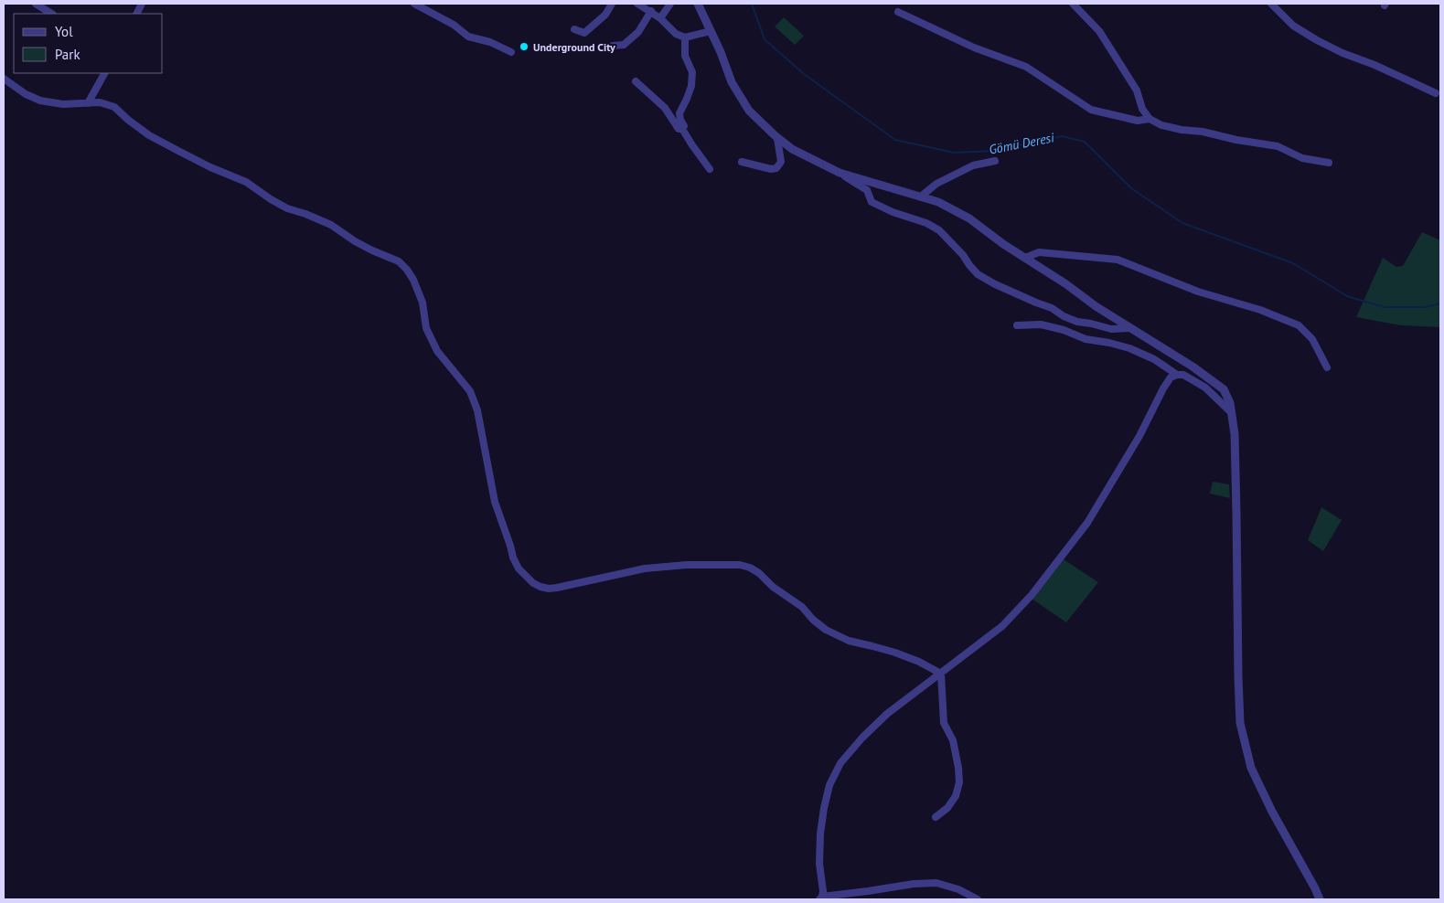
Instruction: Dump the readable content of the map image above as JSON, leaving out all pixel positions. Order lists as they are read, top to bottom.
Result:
{
  "water": ["Gömü Deresi"],
  "places": ["Underground City"],
  "legend": ["Yol", "Park"]
}
